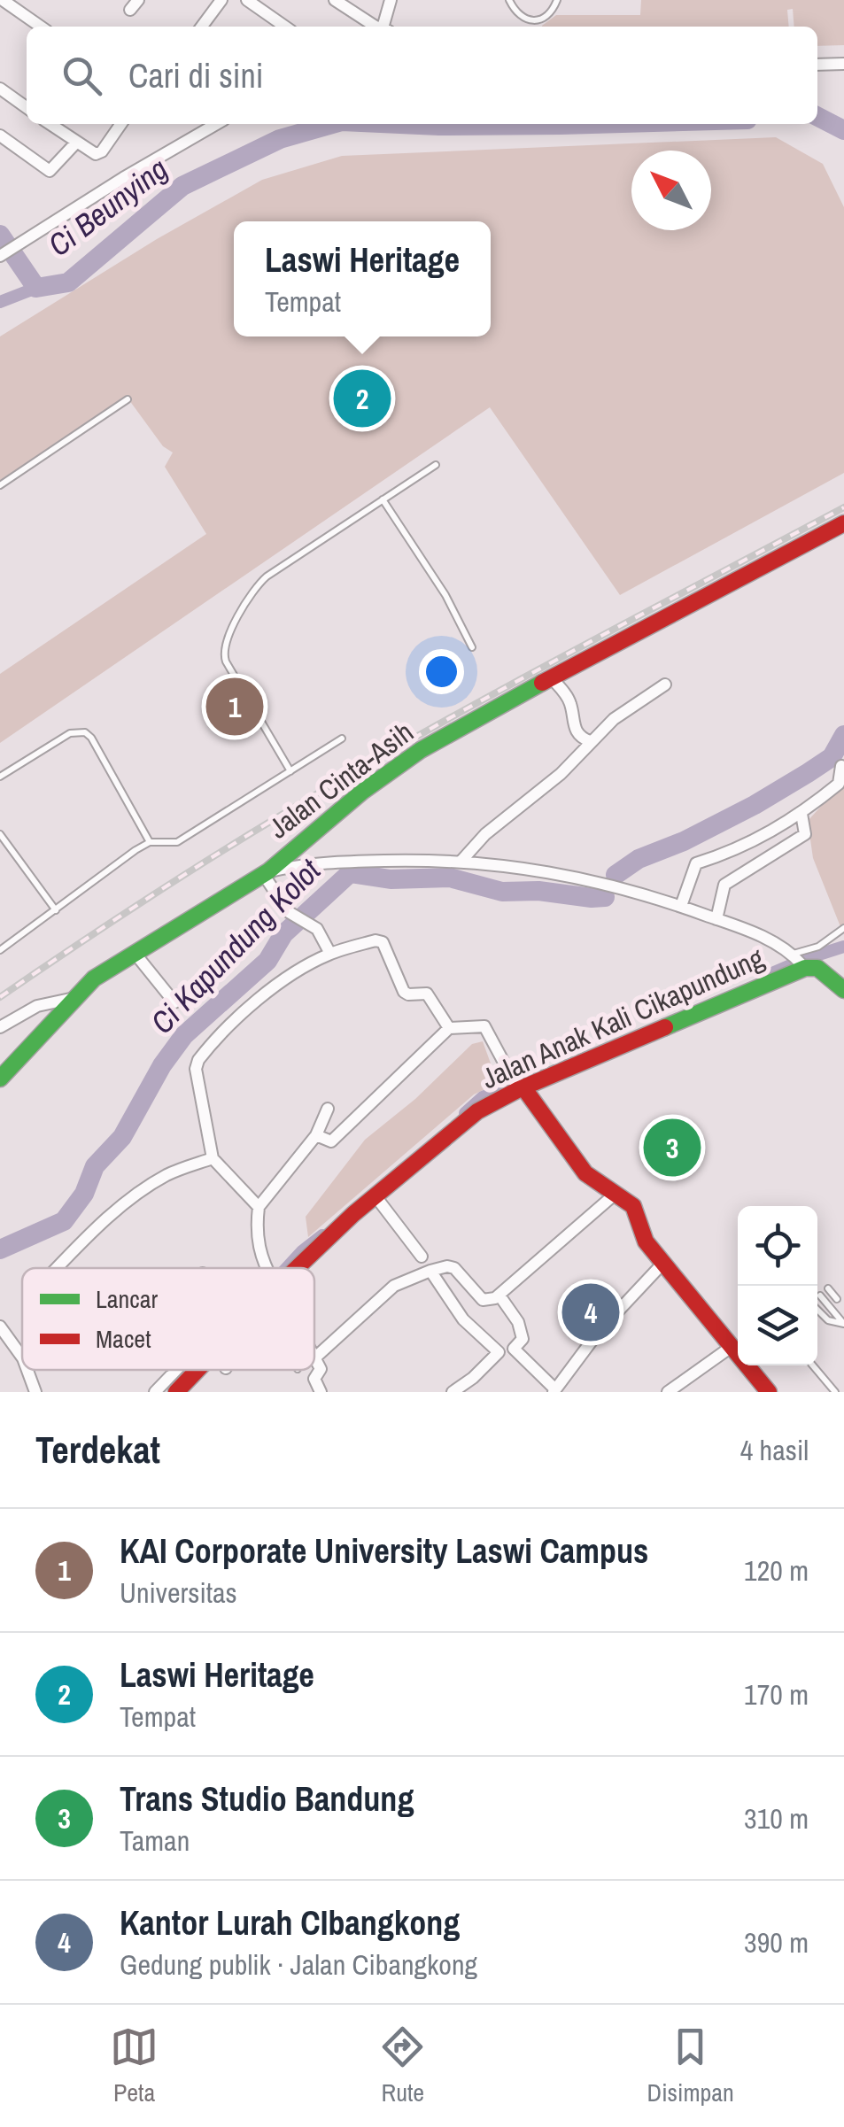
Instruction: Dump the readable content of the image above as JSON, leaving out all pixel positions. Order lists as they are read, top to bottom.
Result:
{
  "streets": {
    "street": ["Jalan Cinta-Asih", "Jalan Anak Kali Cikapundung"]
  },
  "water": ["Ci Beunying", "Ci Kapundung Kolot"],
  "legend": ["Lancar", "Macet"],
  "north": "top left",
  "page": {
    "search": "Cari di sini",
    "popup": ["Laswi Heritage", "Tempat"],
    "pins": [
      "2",
      "1",
      "3",
      "4"
    ],
    "heading": ["Terdekat", "4 hasil"],
    "list": [
      {
        "mark": "1",
        "name": "KAI Corporate University Laswi Campus",
        "note": "Universitas",
        "value": "120 m"
      },
      {
        "mark": "2",
        "name": "Laswi Heritage",
        "note": "Tempat",
        "value": "170 m"
      },
      {
        "mark": "3",
        "name": "Trans Studio Bandung",
        "note": "Taman",
        "value": "310 m"
      },
      {
        "mark": "4",
        "name": "Kantor Lurah CIbangkong",
        "note": "Gedung publik · Jalan Cibangkong",
        "value": "390 m"
      }
    ],
    "nav": ["Peta", "Rute", "Disimpan"]
  }
}
